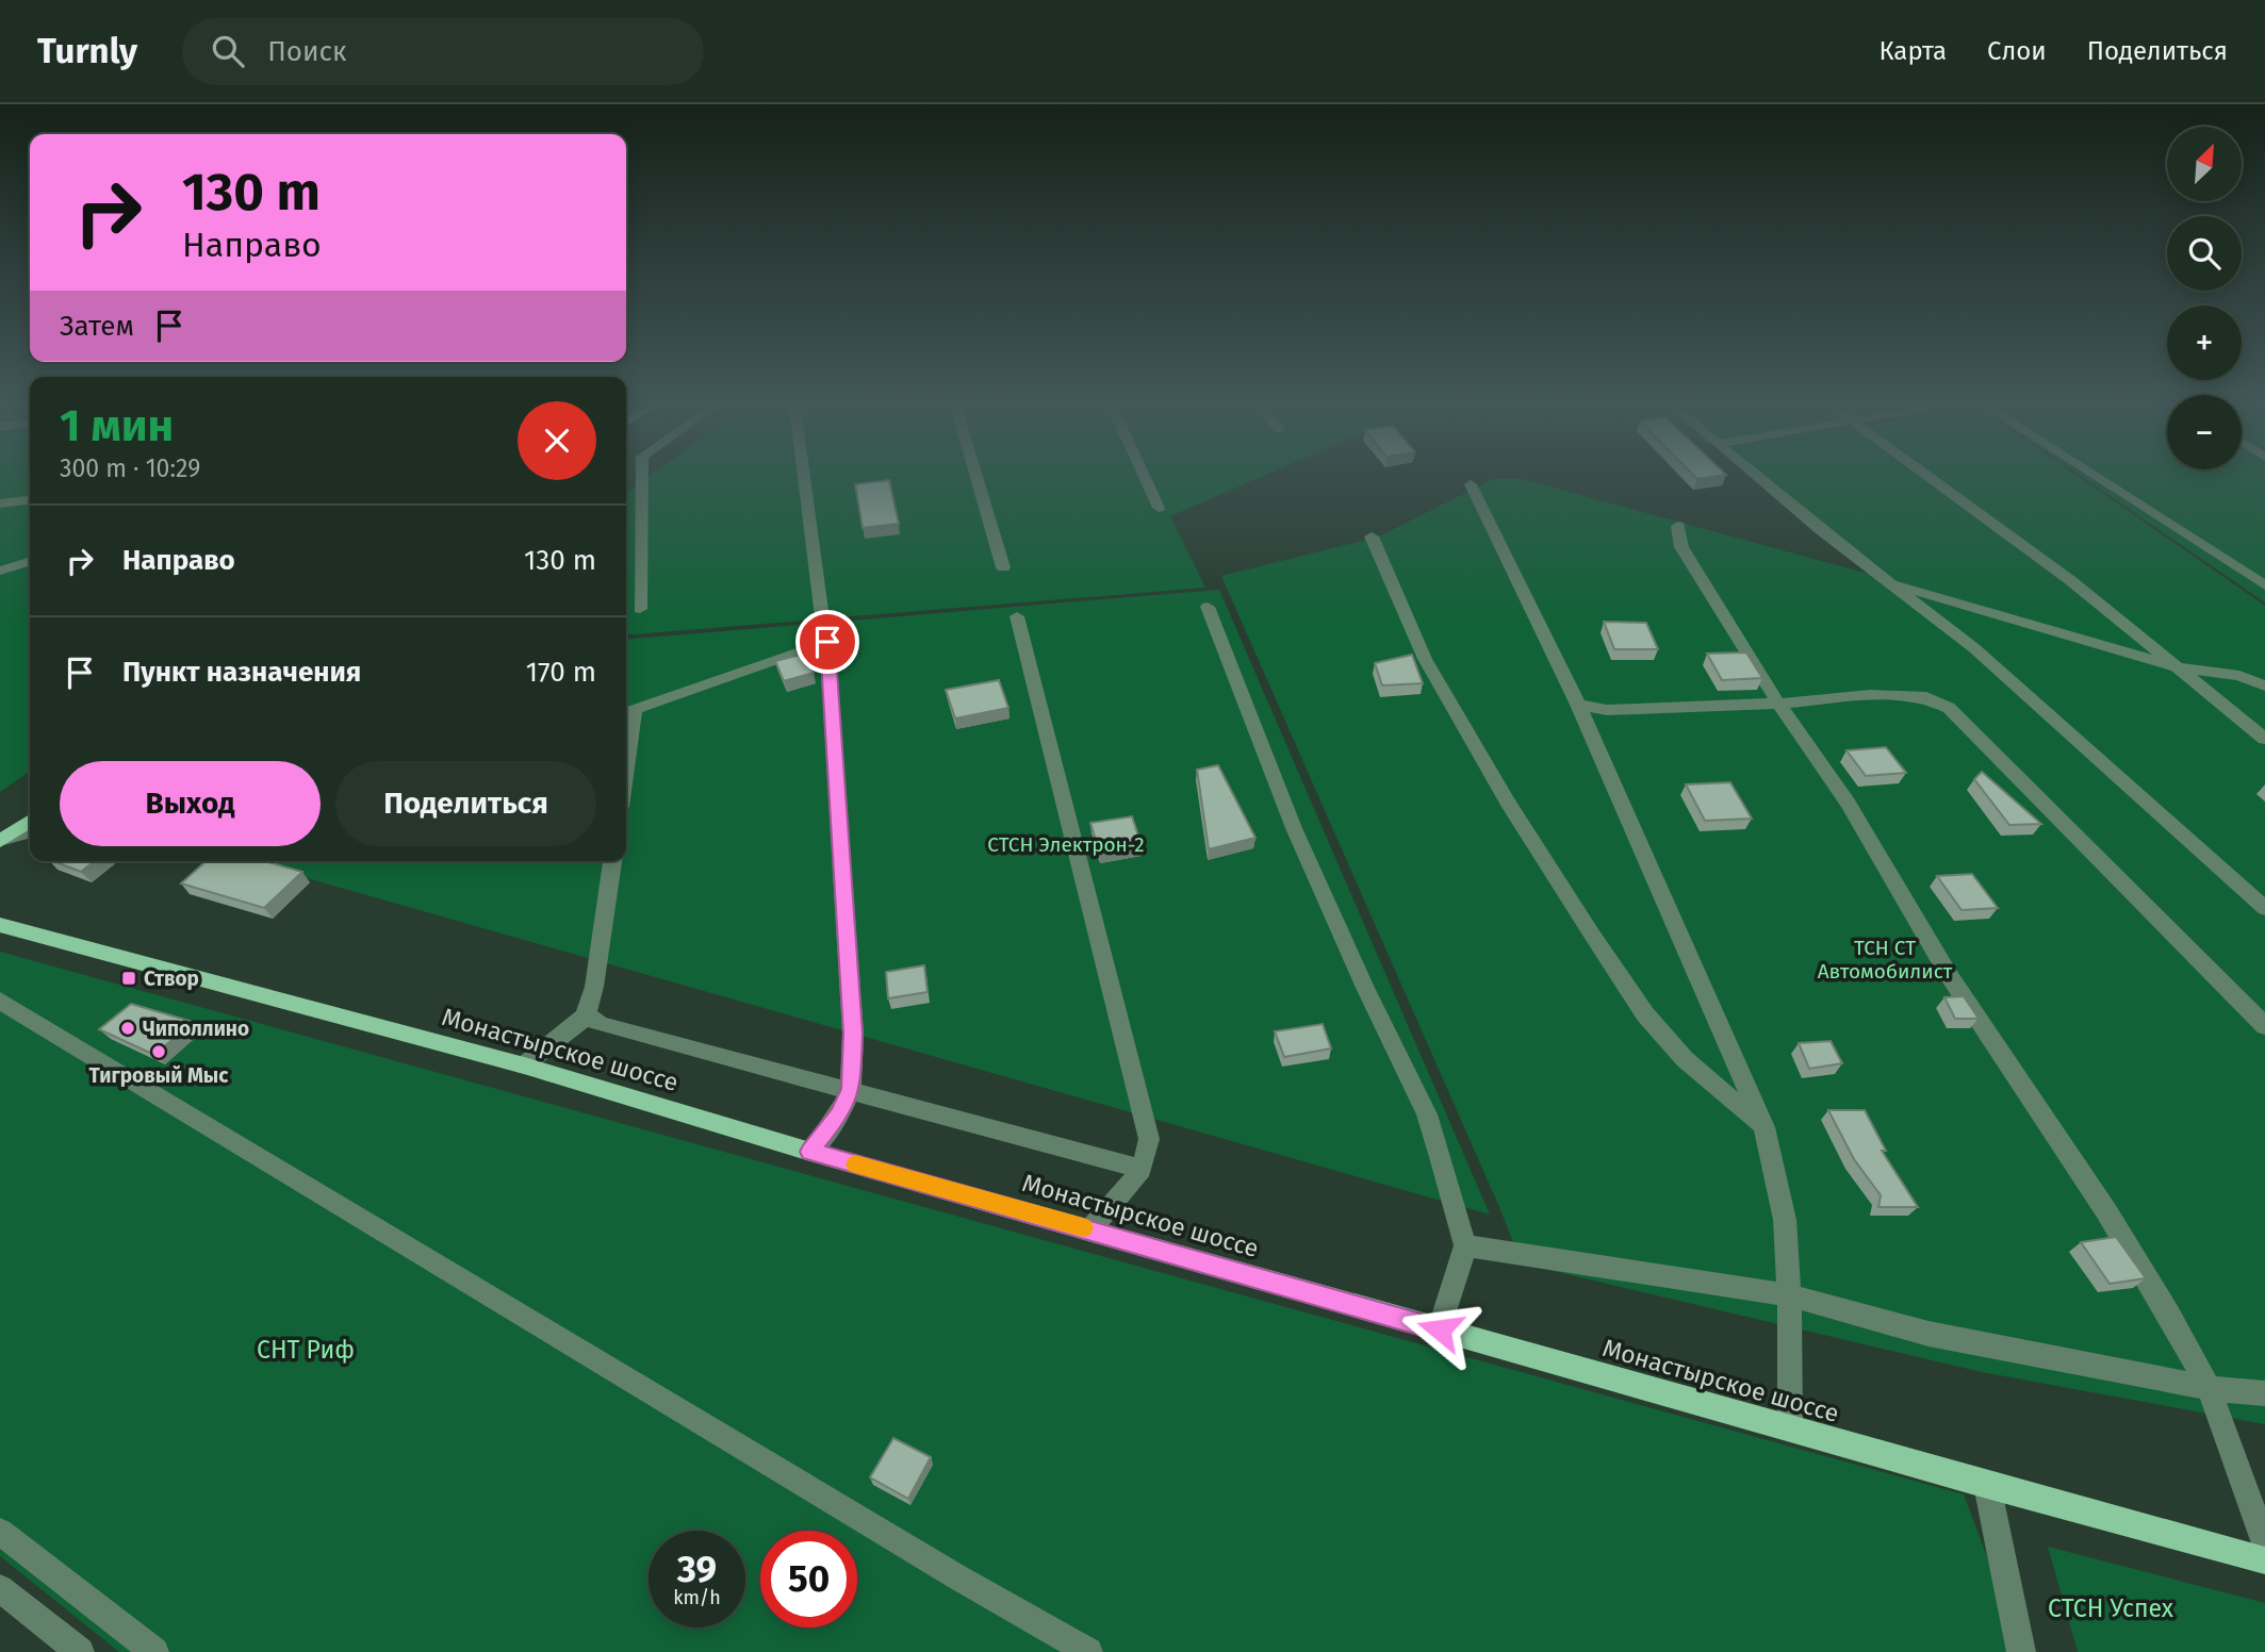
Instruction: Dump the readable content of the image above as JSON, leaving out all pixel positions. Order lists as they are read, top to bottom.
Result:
{
  "streets": {
    "main road": ["Монастырское шоссе"]
  },
  "parks": [
    "СТСН Электрон-2",
    "ТСН СТ Автомобилист",
    "СНТ Риф",
    "СТСН Успех"
  ],
  "places": {
    "transit": ["Створ"],
    "other": ["Чиполлино", "Тигровый Мыс"]
  },
  "north": "top right",
  "page": {
    "header": "Turnly",
    "search": "Поиск",
    "nav": ["Карта", "Слои", "Поделиться"],
    "map_buttons": ["+", "−"],
    "turn": ["130 m", "Направо"],
    "then": "Затем",
    "heading": ["1 мин", "300 m · 10:29"],
    "list": [
      {
        "name": "Направо",
        "value": "130 m"
      },
      {
        "name": "Пункт назначения",
        "value": "170 m"
      }
    ],
    "buttons": ["Выход", "Поделиться"],
    "speed": "39 km/h",
    "limit": "50"
  }
}
